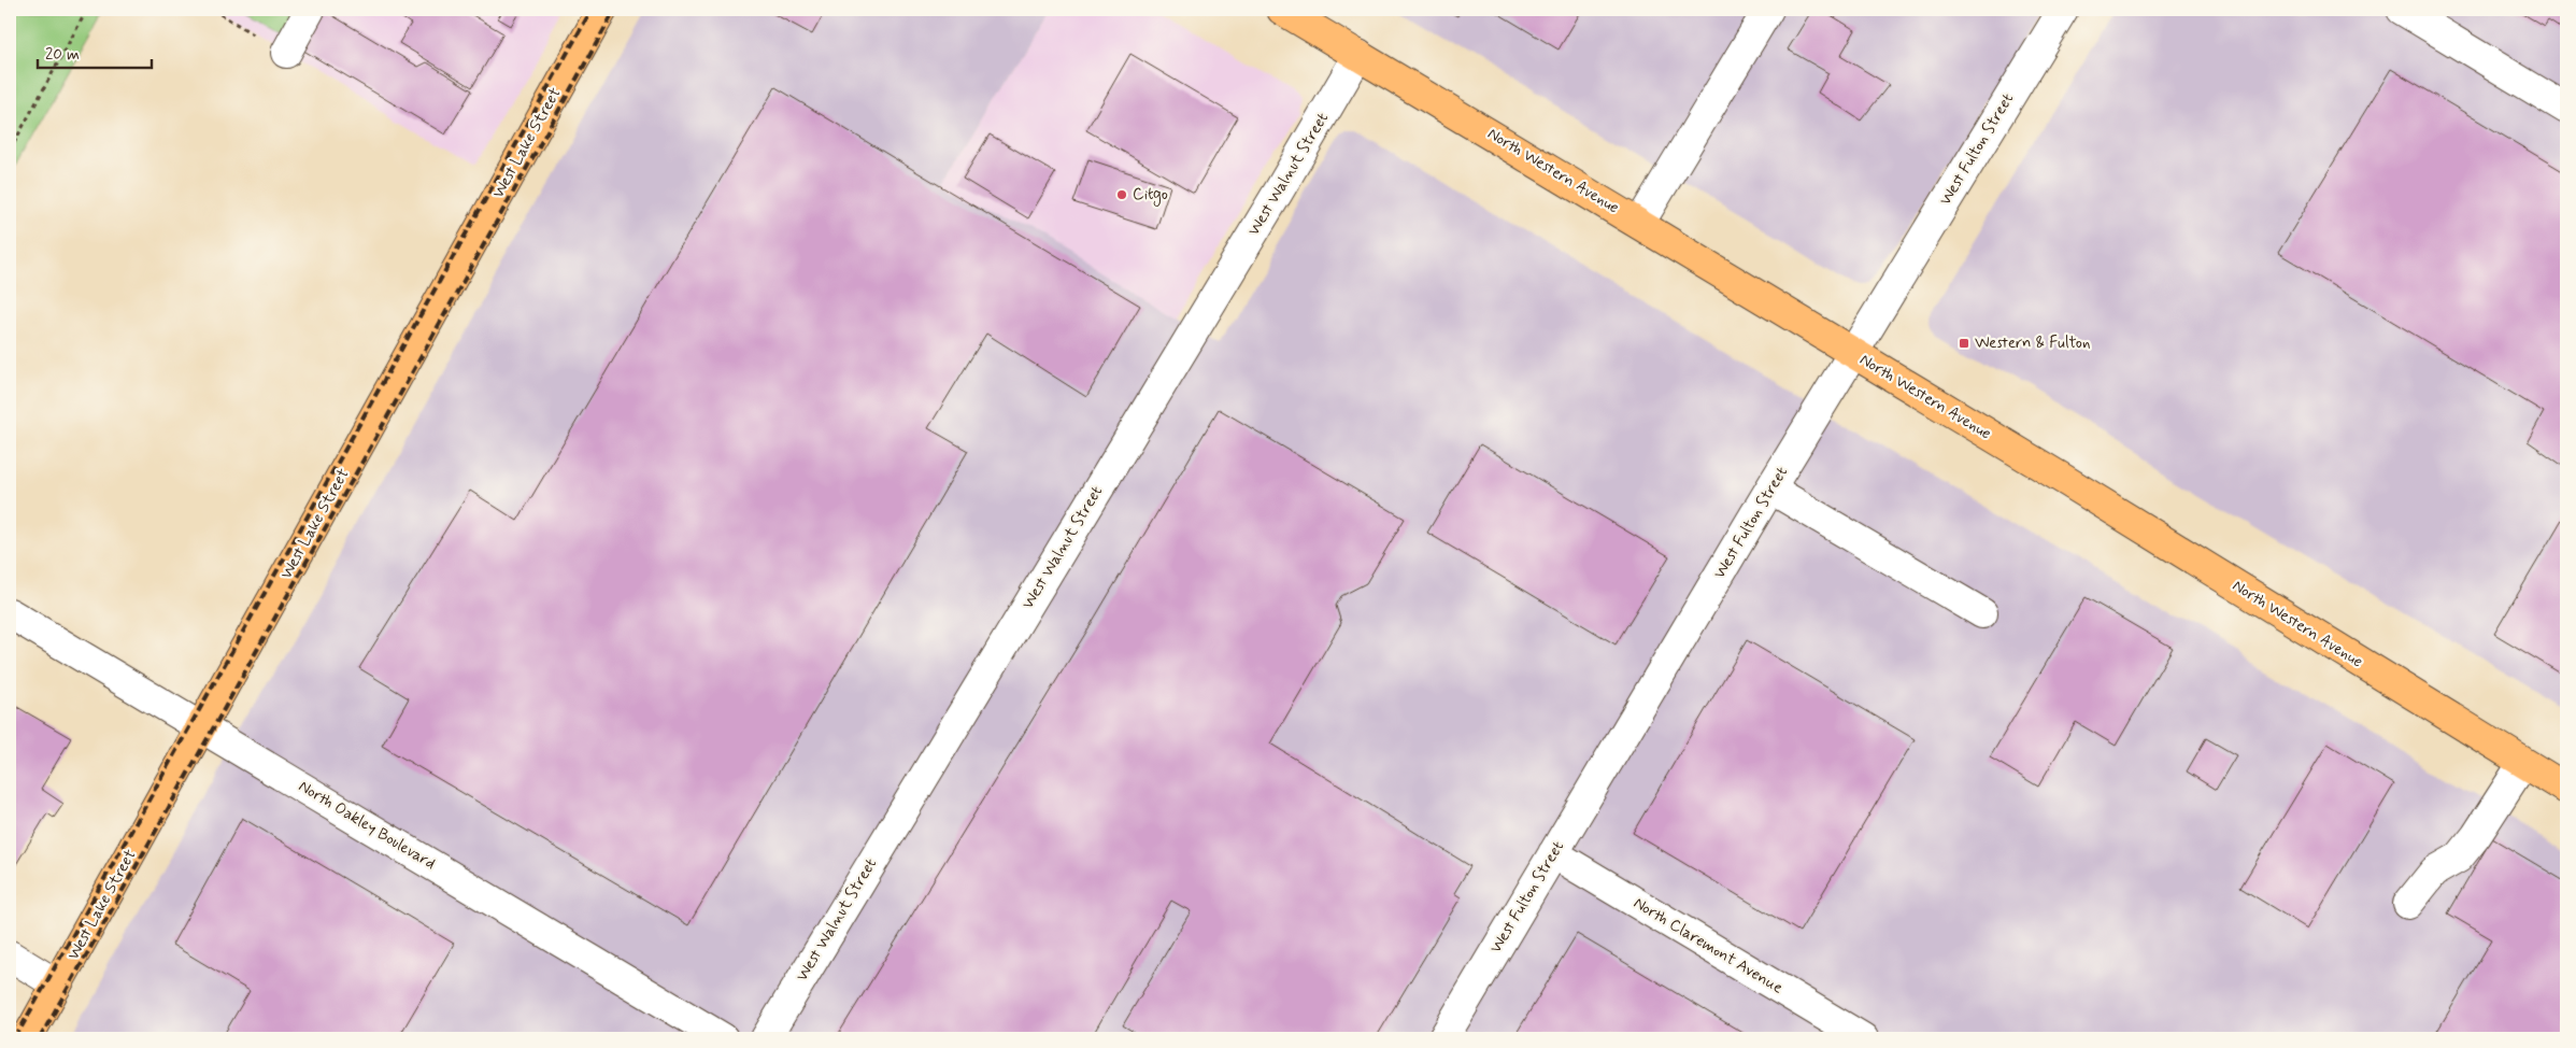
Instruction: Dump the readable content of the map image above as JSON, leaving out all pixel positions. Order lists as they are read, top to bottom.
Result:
{
  "streets": {
    "main road": ["West Lake Street", "North Western Avenue"],
    "street": [
      "West Fulton Street",
      "West Walnut Street",
      "North Oakley Boulevard",
      "North Claremont Avenue"
    ]
  },
  "crossings": [
    ["West Lake Street", "North Oakley Boulevard"],
    ["West Fulton Street", "North Western Avenue"],
    ["West Fulton Street", "North Claremont Avenue"],
    ["North Western Avenue", "West Walnut Street"]
  ],
  "places": {
    "other": ["Citgo"],
    "transit": ["Western & Fulton"]
  },
  "scale_bar": "20 m"
}
